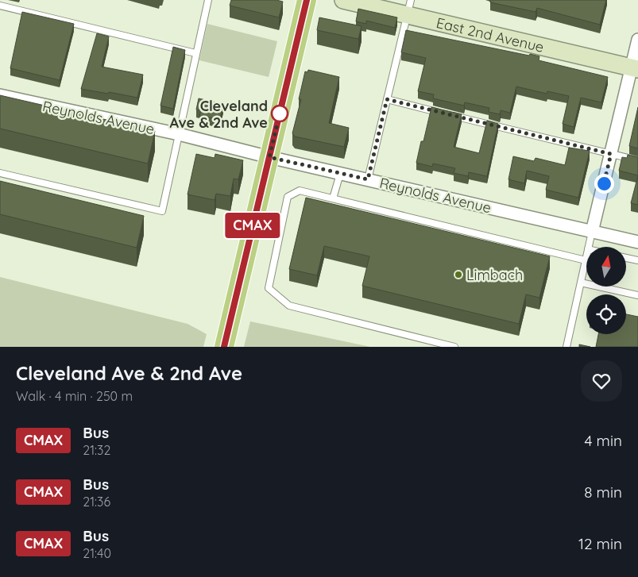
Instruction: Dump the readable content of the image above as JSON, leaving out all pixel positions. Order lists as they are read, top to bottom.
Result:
{
  "streets": {
    "street": ["East 2nd Avenue", "Reynolds Avenue"]
  },
  "places": ["Cleveland Ave & 2nd Ave", "Limbach"],
  "lines": ["bus line CMAX"],
  "north": "top",
  "page": {
    "on_map": "CMAX",
    "heading": ["Cleveland Ave & 2nd Ave", "Walk · 4 min · 250 m"],
    "list": [
      {
        "mark": "CMAX",
        "name": "Bus",
        "note": "21:32",
        "value": "4 min"
      },
      {
        "mark": "CMAX",
        "name": "Bus",
        "note": "21:36",
        "value": "8 min"
      },
      {
        "mark": "CMAX",
        "name": "Bus",
        "note": "21:40",
        "value": "12 min"
      }
    ]
  }
}
